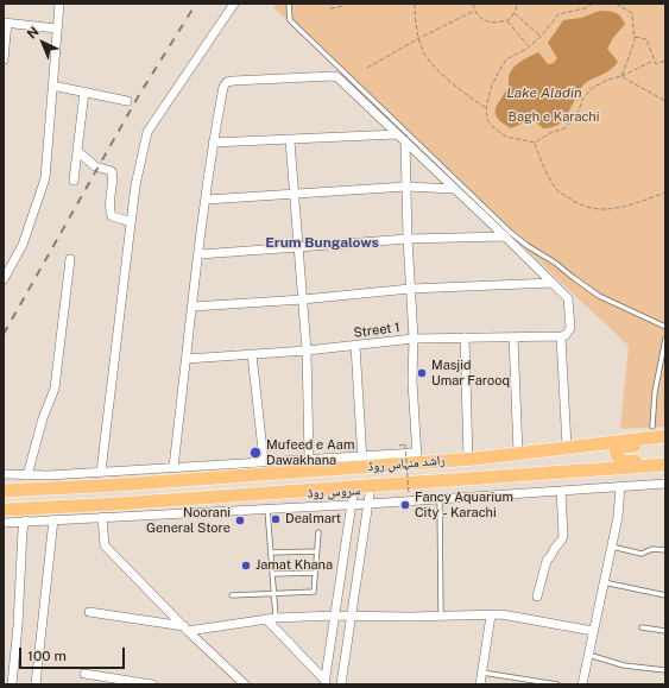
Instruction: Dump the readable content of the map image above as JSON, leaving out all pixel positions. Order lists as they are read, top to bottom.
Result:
{
  "streets": {
    "main road": ["راشد منہاس روڈ"],
    "street": ["Street 1", "سروس روڈ"]
  },
  "districts": ["Erum Bungalows"],
  "water": ["Lake Aladin"],
  "parks": ["Bagh e Karachi"],
  "places": [
    "Masjid Umar Farooq",
    "Mufeed e Aam Dawakhana",
    "Fancy Aquarium City - Karachi",
    "Dealmart",
    "Noorani General Store",
    "Jamat Khana"
  ],
  "scale_bar": "100 m",
  "north": "top left"
}
